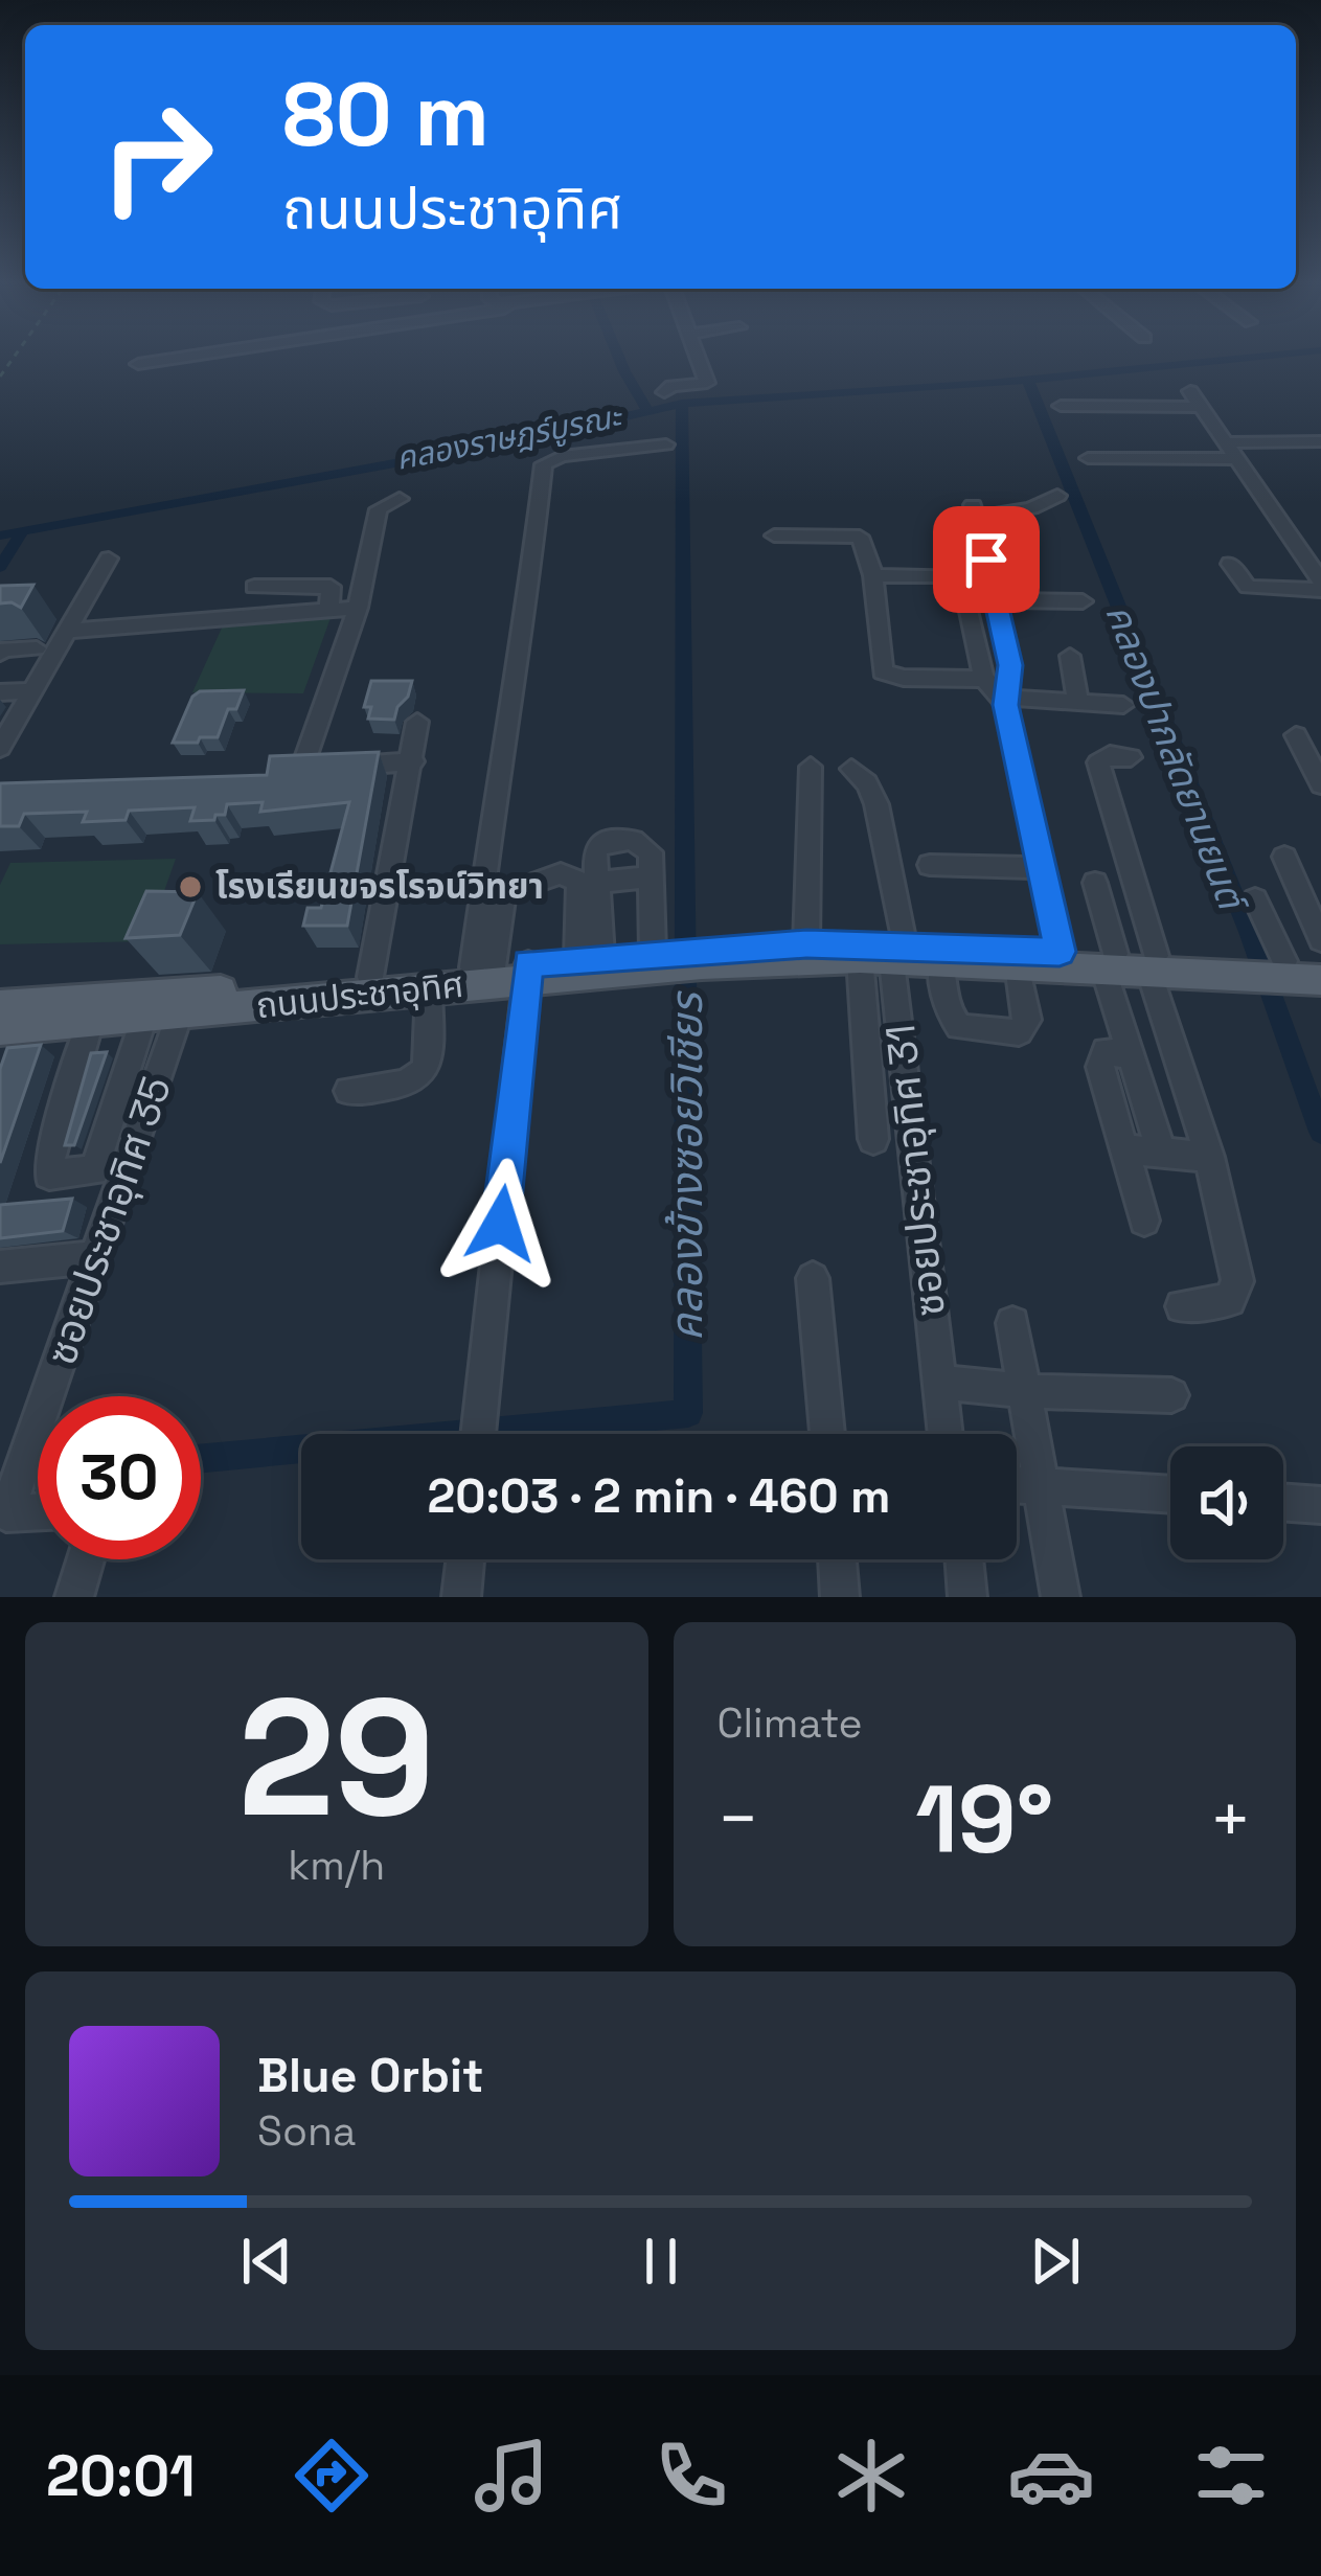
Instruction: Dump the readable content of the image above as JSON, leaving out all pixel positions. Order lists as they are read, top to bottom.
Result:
{
  "streets": {
    "main road": ["ถนนประชาอุทิศ"],
    "street": ["ซอยประชาอุทิศ 31", "ซอยประชาอุทิศ 35"]
  },
  "crossings": [
    ["ถนนประชาอุทิศ", "ซอยประชาอุทิศ 31"],
    ["ถนนประชาอุทิศ", "ซอยประชาอุทิศ 35"]
  ],
  "water": ["คลองราษฎร์บูรณะ", "คลองปากลัดยานยนต์", "คลองข้างซอยวิเชียร"],
  "places": ["โรงเรียนขจรโรจน์วิทยา"],
  "page": {
    "turn": ["80 m", "ถนนประชาอุทิศ"],
    "limit": "30",
    "trip": "20:03 · 2 min · 460 m",
    "tile": [
      ["29", "km/h"],
      "Climate"
    ],
    "heat": ["−", "19°", "+"],
    "song": ["Blue Orbit", "Sona"],
    "tabs": "20:01"
  }
}
